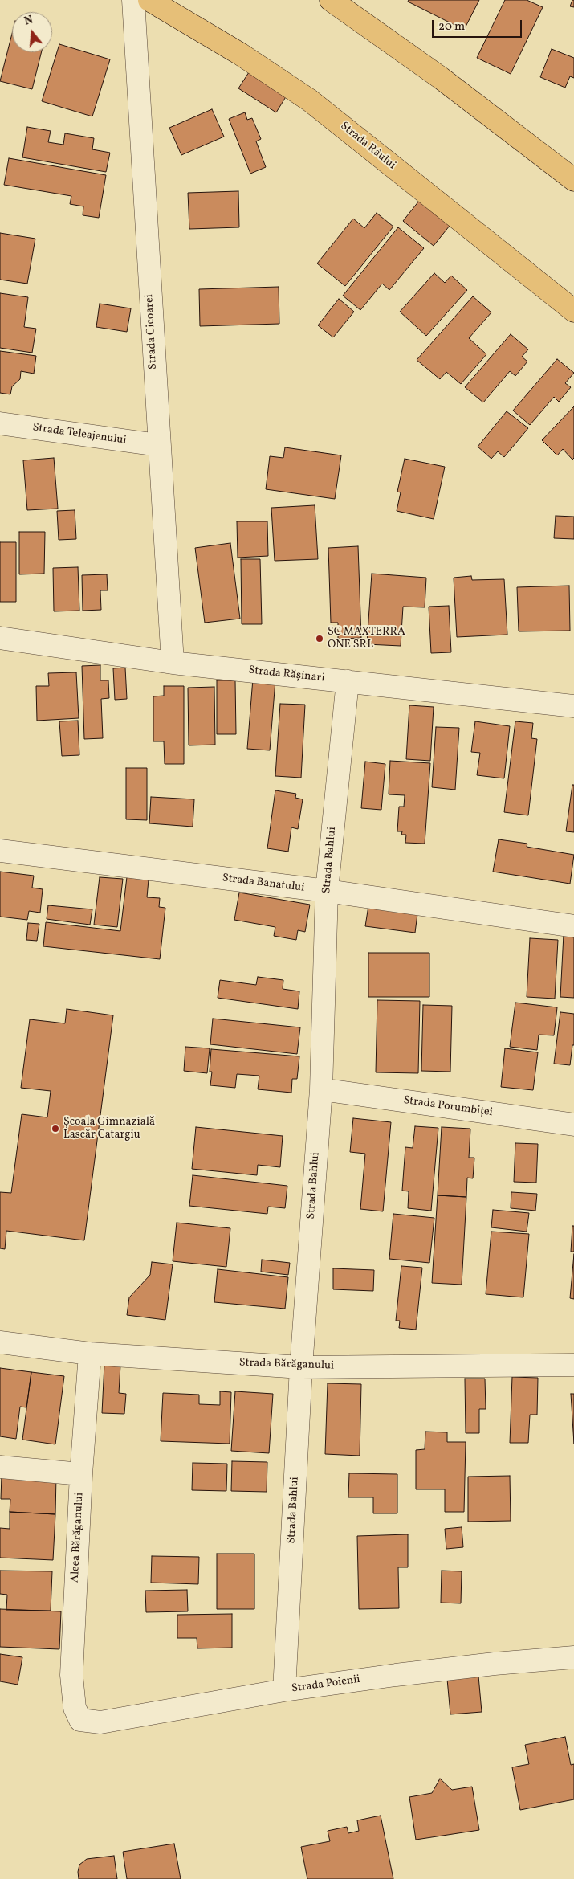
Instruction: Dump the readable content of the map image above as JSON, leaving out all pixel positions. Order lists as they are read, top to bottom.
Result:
{
  "streets": {
    "main road": ["Strada Râului"],
    "street": [
      "Strada Cicoarei",
      "Strada Teleajenului",
      "Strada Rășinari",
      "Strada Bahlui",
      "Strada Banatului",
      "Strada Porumbiței",
      "Strada Bărăganului",
      "Aleea Bărăganului",
      "Strada Poienii"
    ]
  },
  "crossings": [
    ["Strada Cicoarei", "Strada Teleajenului"],
    ["Strada Cicoarei", "Strada Rășinari"],
    ["Strada Rășinari", "Strada Bahlui"],
    ["Strada Bahlui", "Strada Banatului"],
    ["Strada Bahlui", "Strada Porumbiței"],
    ["Strada Bahlui", "Strada Bărăganului"],
    ["Strada Bahlui", "Strada Poienii"],
    ["Strada Bărăganului", "Aleea Bărăganului"],
    ["Aleea Bărăganului", "Strada Poienii"]
  ],
  "places": ["SC MAXTERRA ONE SRL", "Școala Gimnazială Lascăr Catargiu"],
  "scale_bar": "20 m",
  "north": "top"
}
